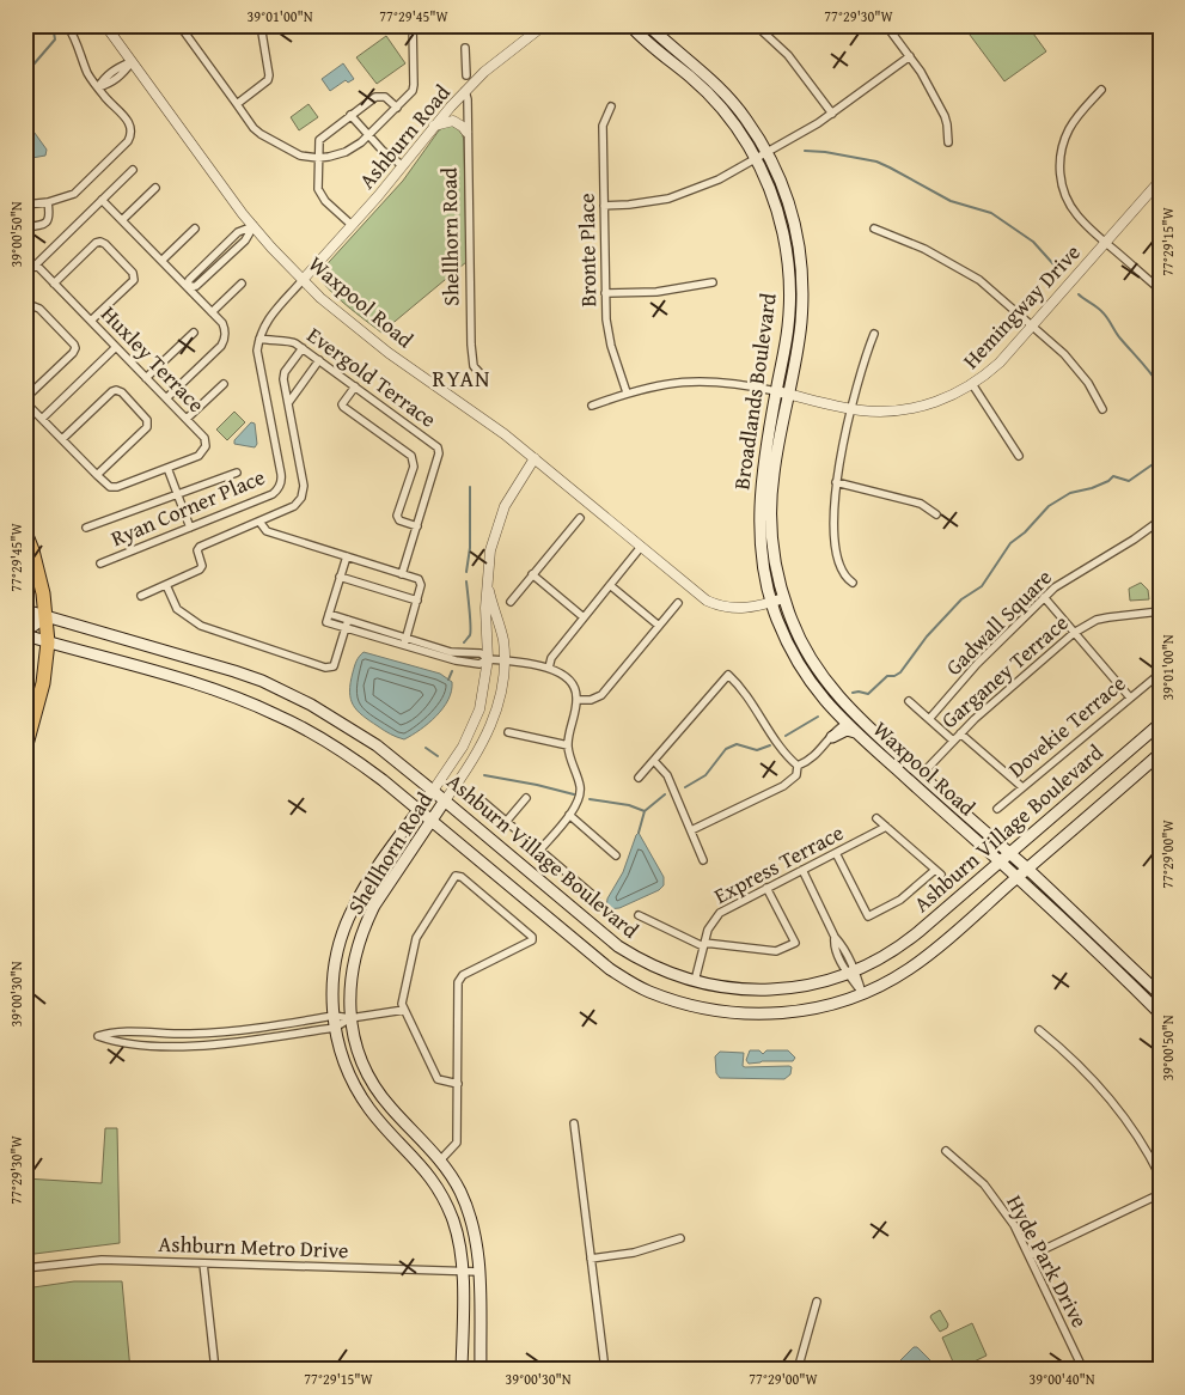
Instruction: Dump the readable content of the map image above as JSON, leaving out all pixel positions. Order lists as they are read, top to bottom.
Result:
{
  "streets": {
    "main road": [
      "Shellhorn Road",
      "Waxpool Road",
      "Broadlands Boulevard",
      "Ashburn Village Boulevard"
    ],
    "street": [
      "Ashburn Road",
      "Bronte Place",
      "Hemingway Drive",
      "Huxley Terrace",
      "Evergold Terrace",
      "Ryan Corner Place",
      "Gadwall Square",
      "Garganey Terrace",
      "Dovekie Terrace",
      "Express Terrace",
      "Ashburn Metro Drive",
      "Hyde Park Drive"
    ]
  },
  "crossings": [
    ["Ashburn Road", "Shellhorn Road"],
    ["Ashburn Road", "Waxpool Road"],
    ["Ashburn Road", "Ryan Corner Place"],
    ["Shellhorn Road", "Waxpool Road"],
    ["Shellhorn Road", "Ashburn Village Boulevard"],
    ["Shellhorn Road", "Ashburn Metro Drive"],
    ["Waxpool Road", "Broadlands Boulevard"],
    ["Waxpool Road", "Ryan Corner Place"],
    ["Waxpool Road", "Garganey Terrace"],
    ["Waxpool Road", "Ashburn Village Boulevard"],
    ["Hemingway Drive", "Broadlands Boulevard"],
    ["Evergold Terrace", "Ryan Corner Place"],
    ["Ashburn Village Boulevard", "Express Terrace"]
  ],
  "districts": ["RYAN"],
  "coordinates": [
    "39°01'00\"N",
    "77°29'45\"W",
    "77°29'30\"W",
    "39°00'50\"N",
    "77°29'15\"W",
    "77°29'00\"W",
    "39°00'30\"N",
    "39°00'40\"N"
  ]
}
